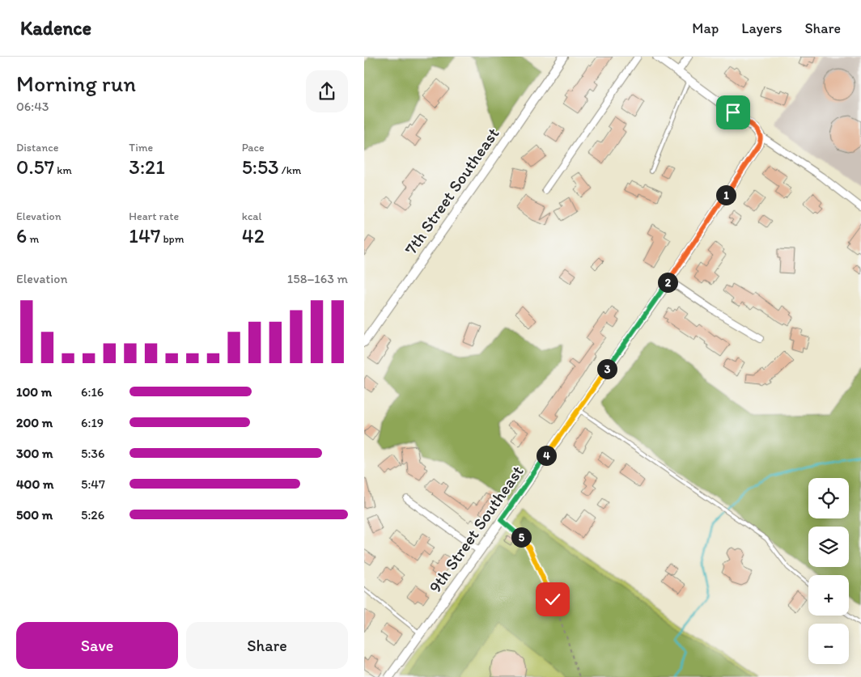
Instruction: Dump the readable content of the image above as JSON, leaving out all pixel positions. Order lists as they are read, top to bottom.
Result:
{
  "streets": {
    "street": ["7th Street Southeast", "9th Street Southeast"]
  },
  "page": {
    "header": "Kadence",
    "nav": ["Map", "Layers", "Share"],
    "heading": ["Morning run", "06:43"],
    "stats": [
      ["Distance", "0.57 km"],
      ["Time", "3:21"],
      ["Pace", "5:53 /km"],
      ["Elevation", "6 m"],
      ["Heart rate", "147 bpm"],
      ["kcal", "42"]
    ],
    "pins": [
      "1",
      "2",
      "3",
      "4",
      "5"
    ],
    "chart": ["Elevation", "158–163 m"],
    "list": [
      {
        "name": "100 m",
        "note": "6:16"
      },
      {
        "name": "200 m",
        "note": "6:19"
      },
      {
        "name": "300 m",
        "note": "5:36"
      },
      {
        "name": "400 m",
        "note": "5:47"
      },
      {
        "name": "500 m",
        "note": "5:26"
      }
    ],
    "map_buttons": ["+", "−"],
    "buttons": ["Save", "Share"]
  }
}
